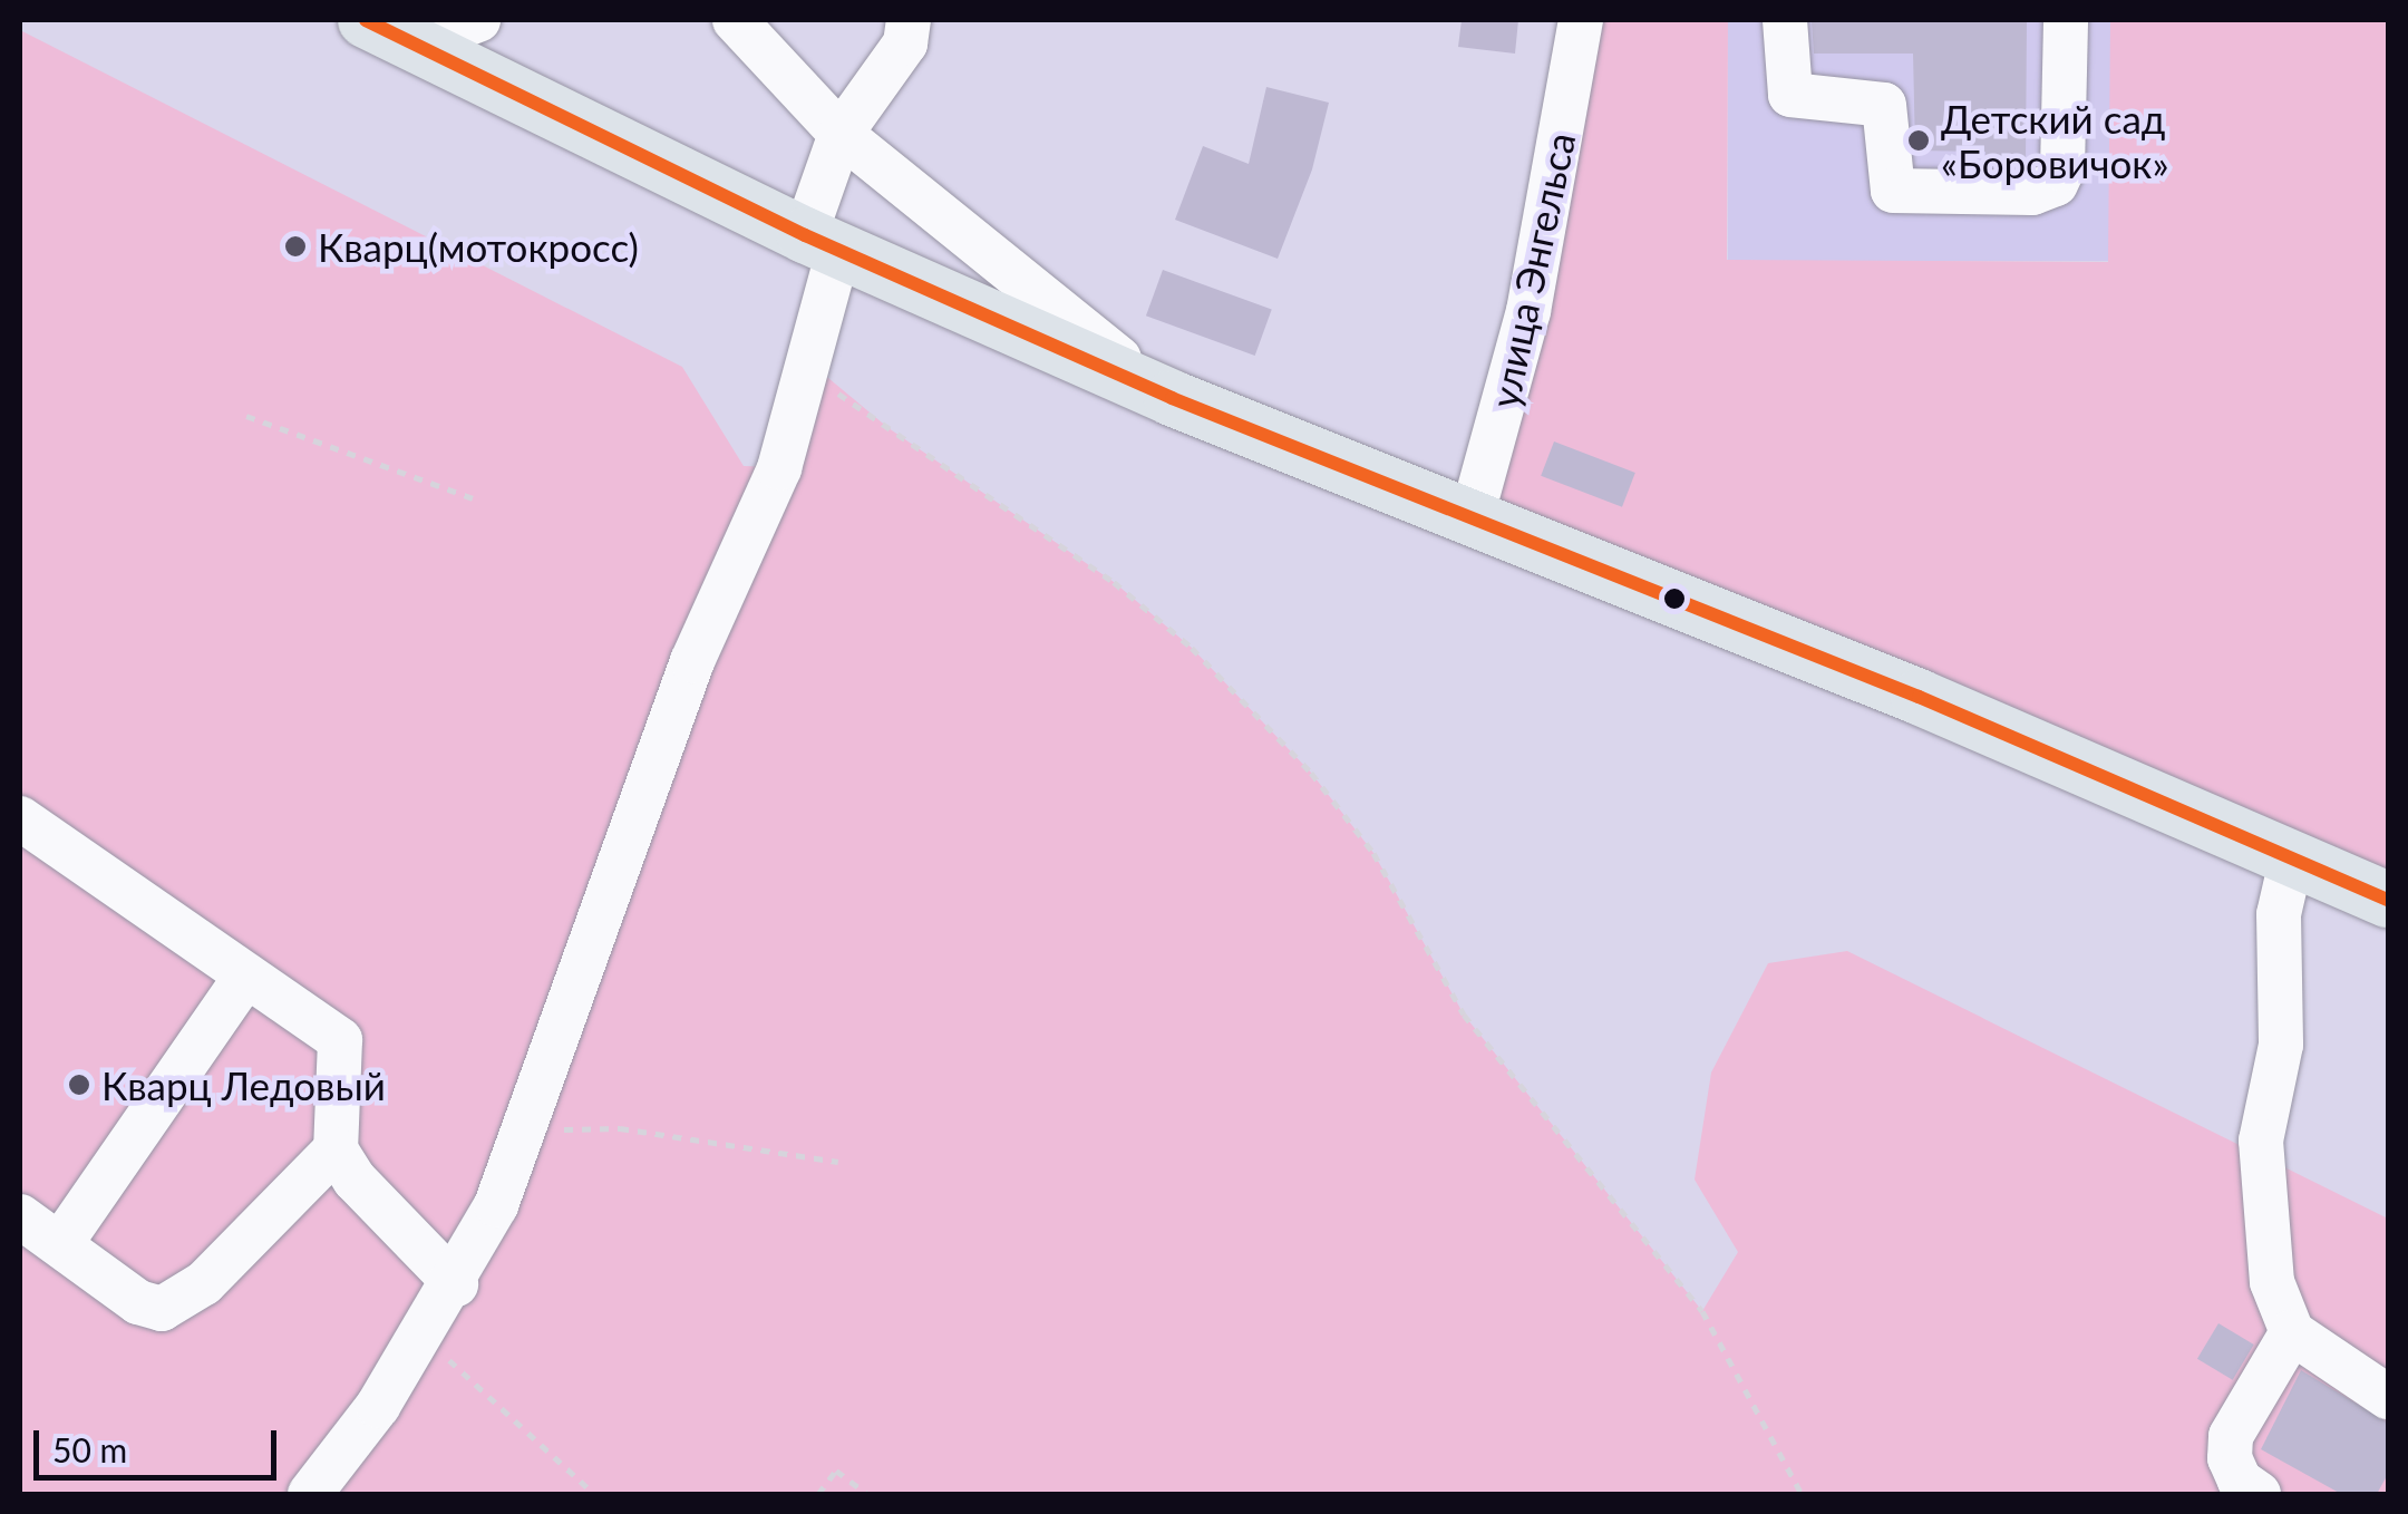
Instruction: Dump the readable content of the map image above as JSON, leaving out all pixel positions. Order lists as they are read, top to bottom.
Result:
{
  "streets": {
    "street": ["улица Энгельса"]
  },
  "places": ["Детский сад «Боровичок»", "Кварц(мотокросс)", "Кварц Ледовый"],
  "scale_bar": "50 m"
}
